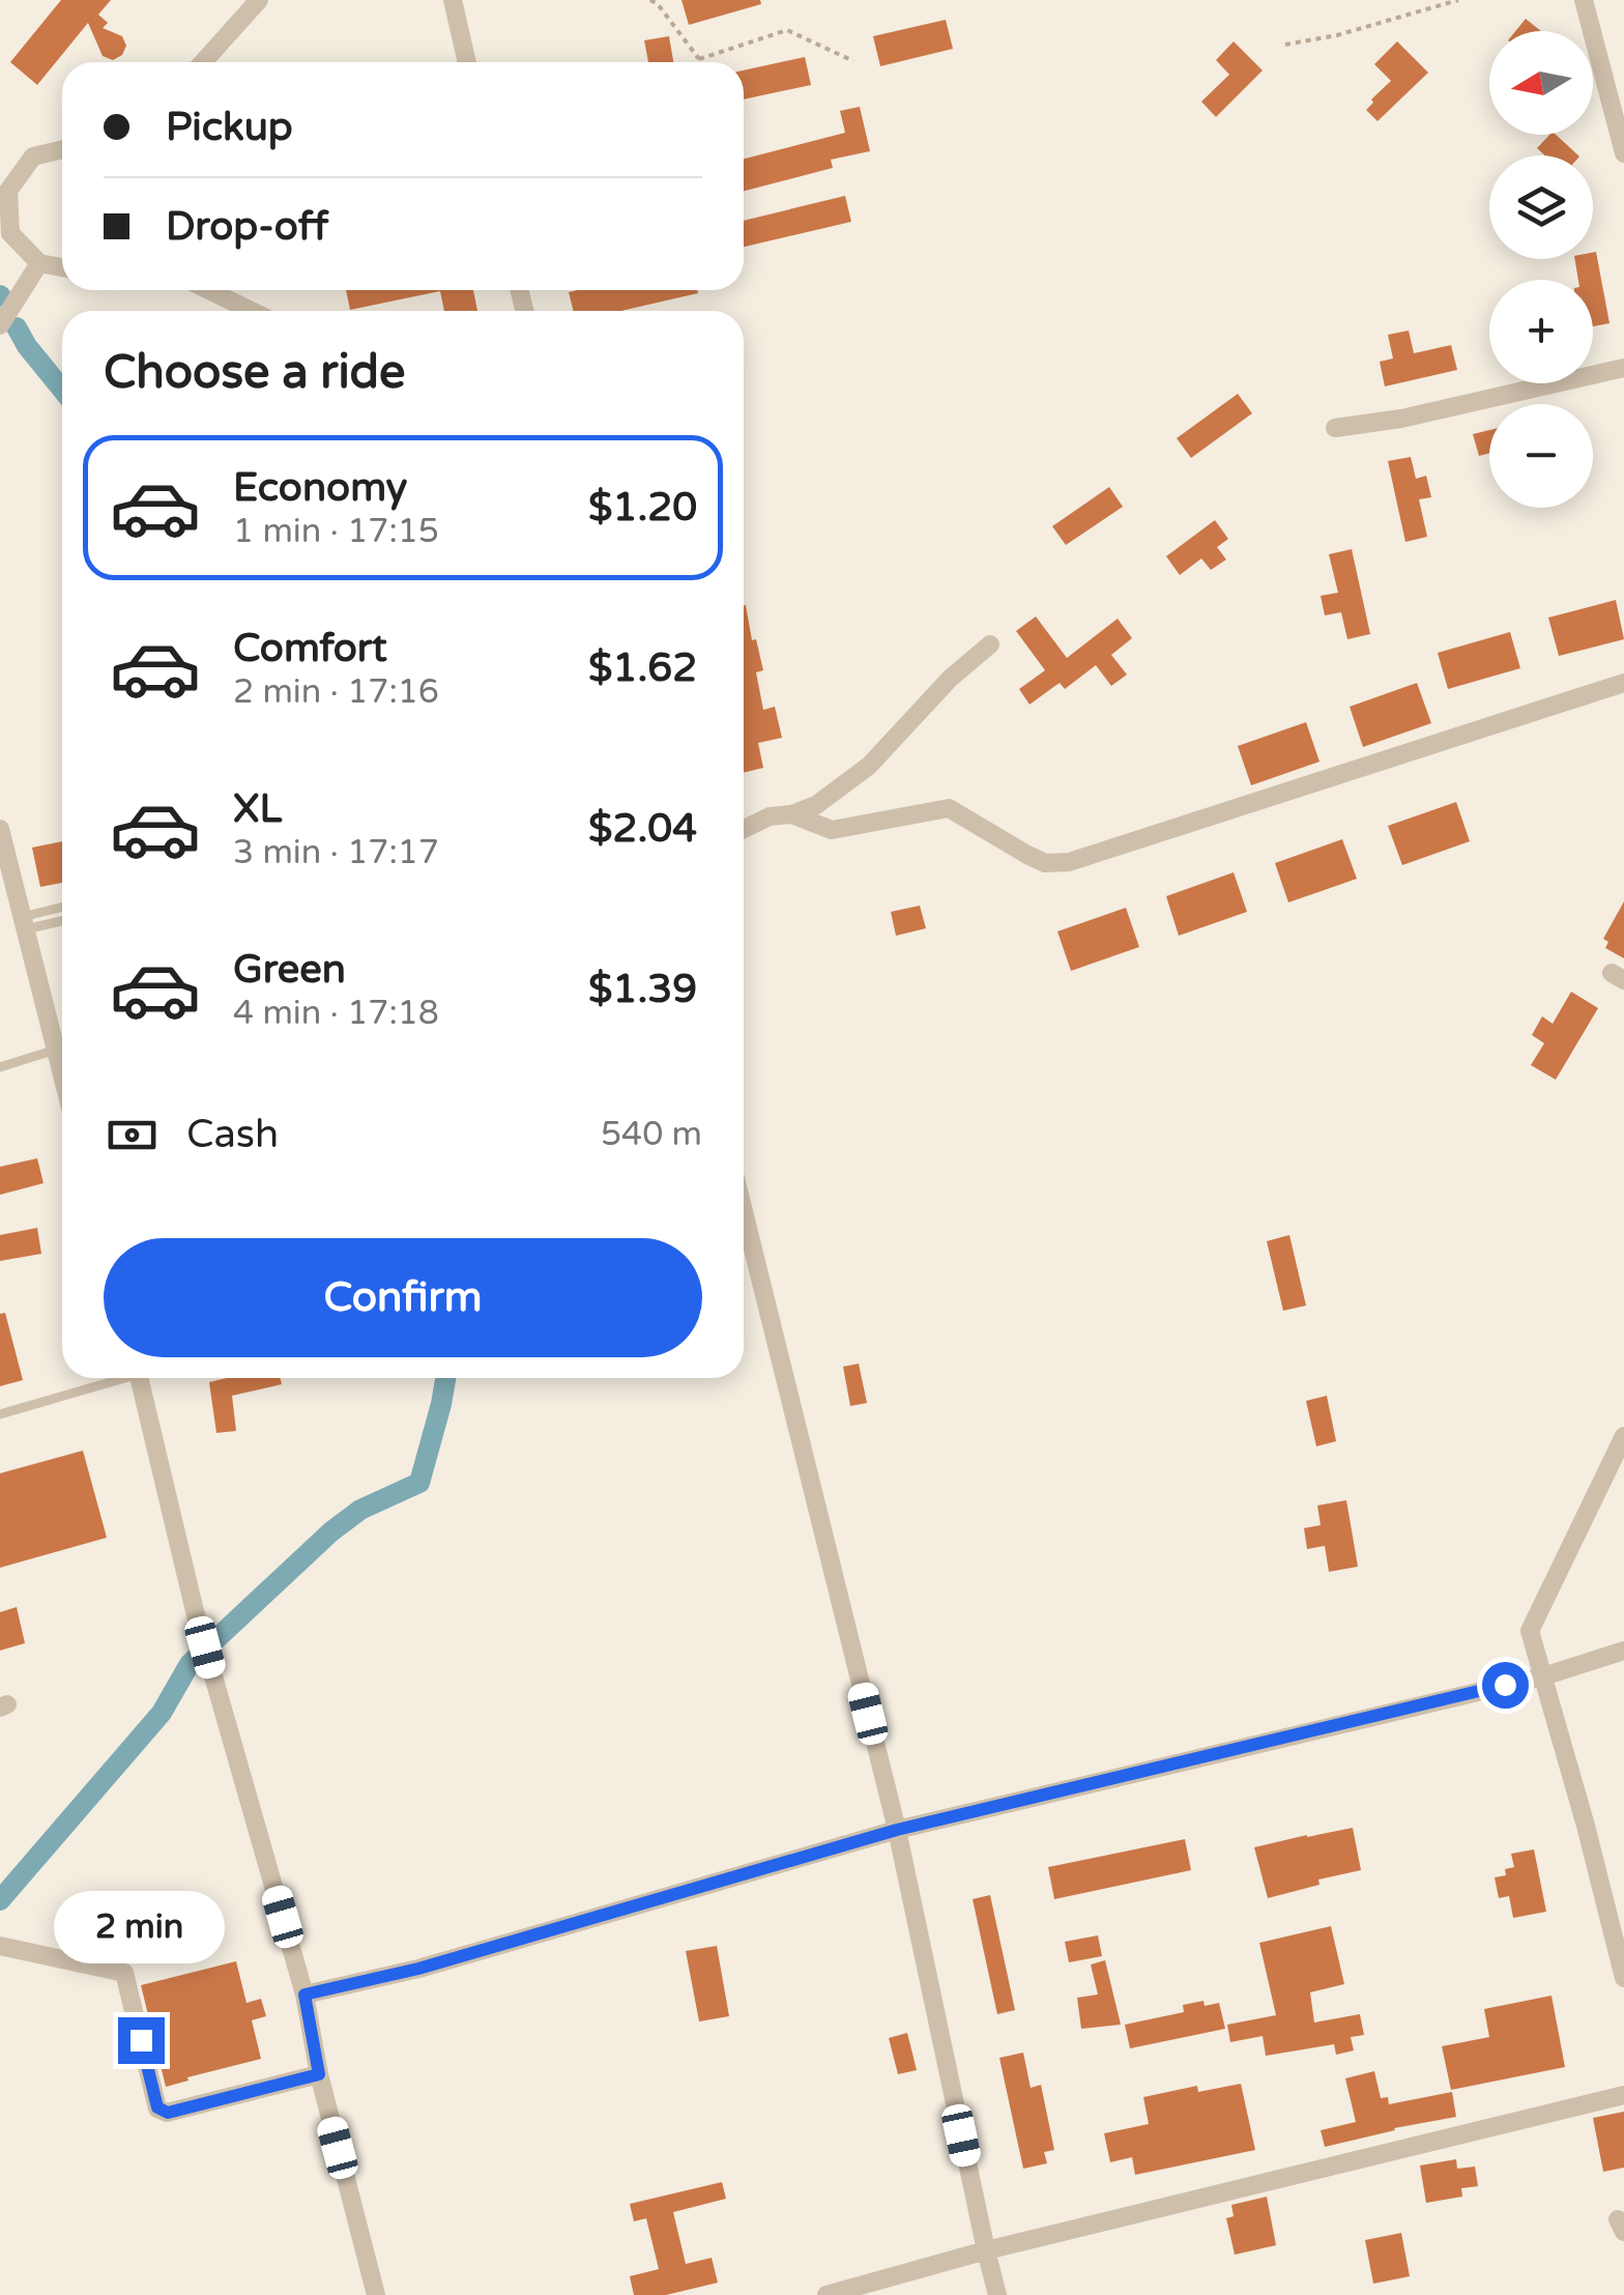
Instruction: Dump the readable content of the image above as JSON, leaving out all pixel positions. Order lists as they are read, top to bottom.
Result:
{
  "north": "left",
  "page": {
    "map_buttons": ["+", "−"],
    "banner": ["Pickup", "Drop-off"],
    "heading": "Choose a ride",
    "list": [
      {
        "name": "Economy",
        "note": "1 min · 17:15",
        "value": "$1.20"
      },
      {
        "name": "Comfort",
        "note": "2 min · 17:16",
        "value": "$1.62"
      },
      {
        "name": "XL",
        "note": "3 min · 17:17",
        "value": "$2.04"
      },
      {
        "name": "Green",
        "note": "4 min · 17:18",
        "value": "$1.39"
      }
    ],
    "pay": ["Cash", "540 m"],
    "buttons": "Confirm",
    "bubble": "2 min"
  }
}
